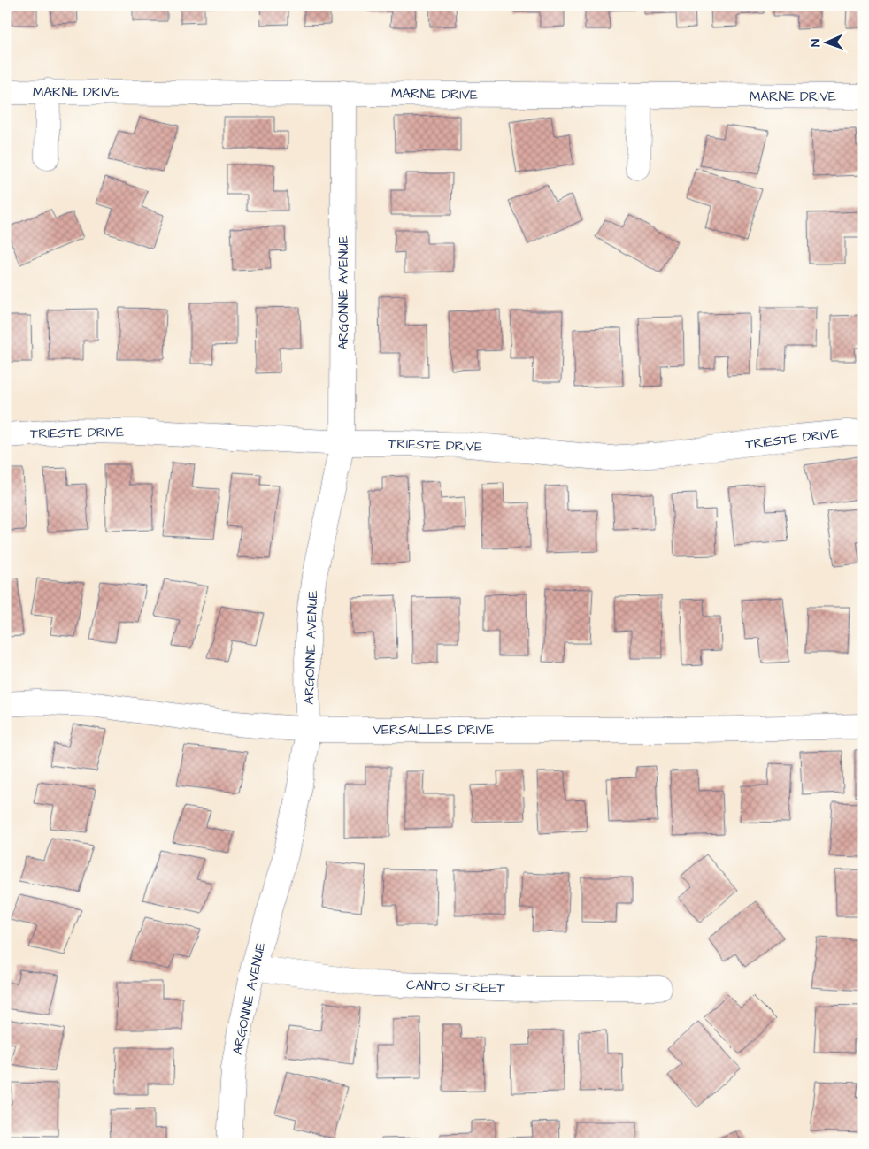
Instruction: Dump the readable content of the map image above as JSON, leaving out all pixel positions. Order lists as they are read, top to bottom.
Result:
{
  "streets": {
    "street": [
      "MARNE DRIVE",
      "ARGONNE AVENUE",
      "TRIESTE DRIVE",
      "VERSAILLES DRIVE",
      "CANTO STREET"
    ]
  },
  "crossings": [
    ["MARNE DRIVE", "ARGONNE AVENUE"],
    ["ARGONNE AVENUE", "TRIESTE DRIVE"],
    ["ARGONNE AVENUE", "VERSAILLES DRIVE"],
    ["ARGONNE AVENUE", "CANTO STREET"]
  ],
  "north": "left"
}
